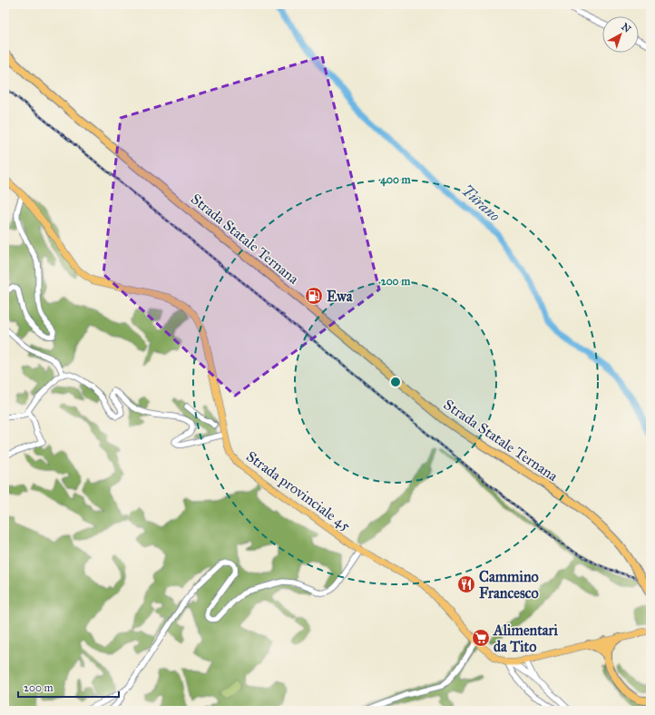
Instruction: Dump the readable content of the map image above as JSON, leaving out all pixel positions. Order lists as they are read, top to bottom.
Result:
{
  "streets": {
    "highway": ["Strada Statale Ternana"],
    "main road": ["Strada provinciale 45"]
  },
  "water": ["Turano"],
  "places": {
    "fuel station": ["Ewa"],
    "restaurant": ["Cammino Francesco"],
    "supermarket": ["Alimentari da Tito"]
  },
  "scale_bar": "200 m",
  "north": "top right",
  "rings": ["400 m", "200 m"]
}
